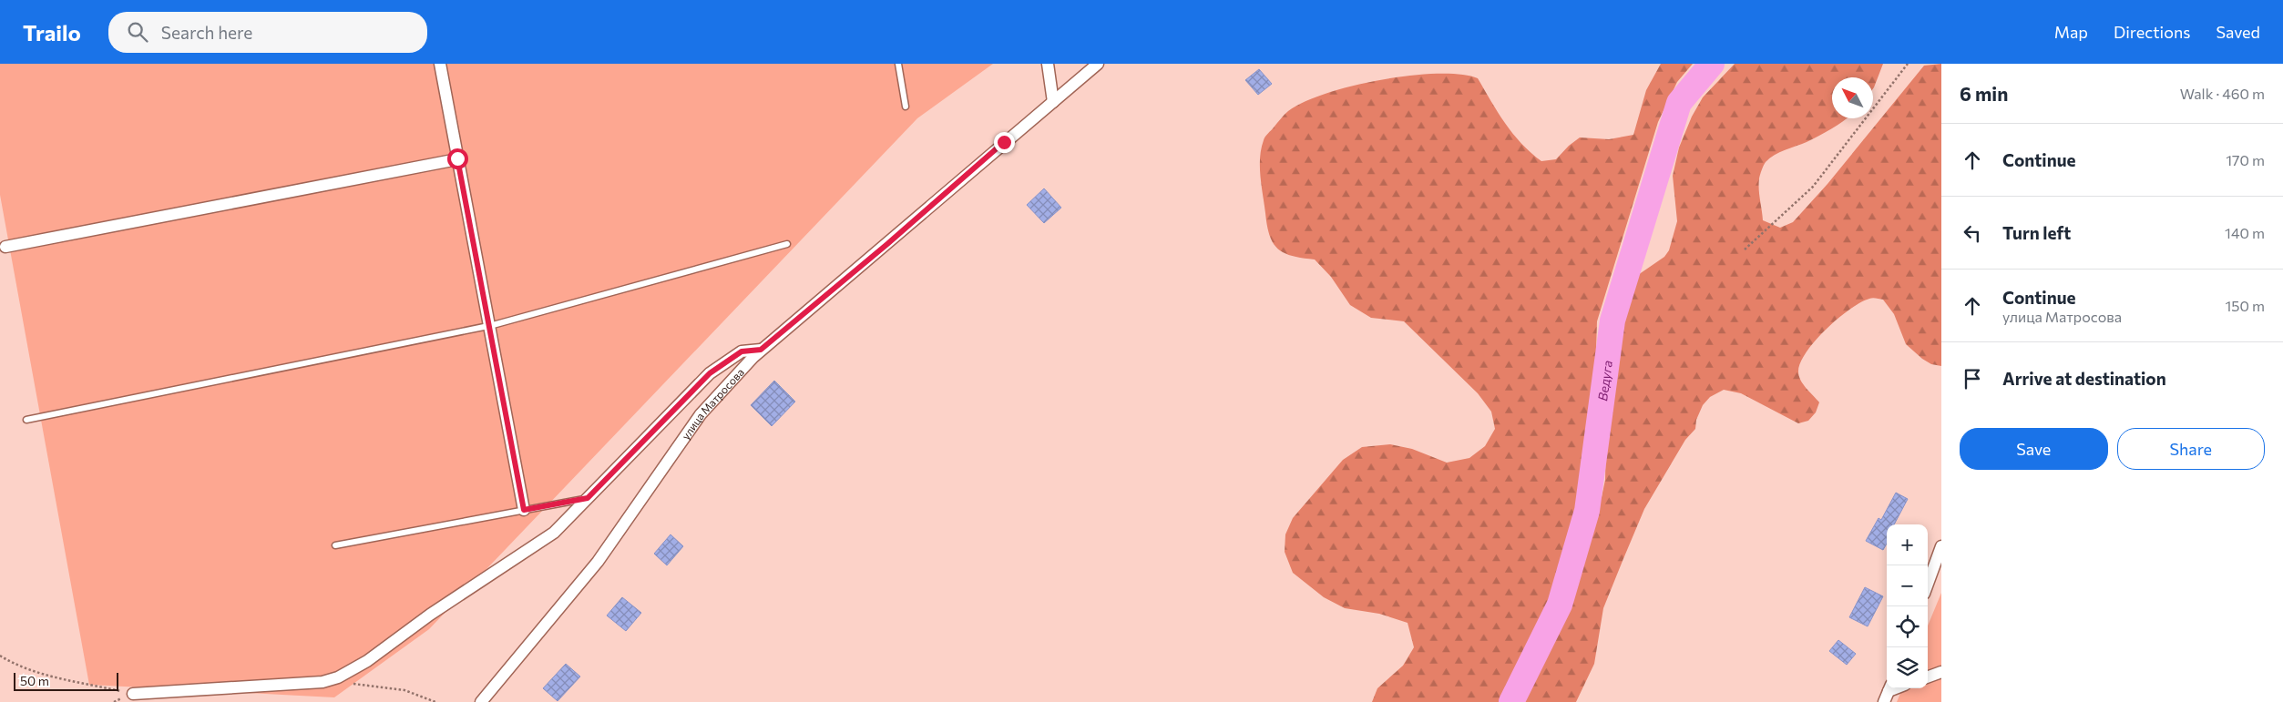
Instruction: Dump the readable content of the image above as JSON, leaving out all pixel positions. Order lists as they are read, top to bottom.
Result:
{
  "streets": {
    "street": ["улица Матросова"]
  },
  "water": ["Ведуга"],
  "scale_bar": "50 m",
  "north": "top left",
  "page": {
    "header": "Trailo",
    "search": "Search here",
    "nav": ["Map", "Directions", "Saved"],
    "heading": ["6 min", "Walk · 460 m"],
    "list": [
      ["Continue", "170 m"],
      ["Turn left", "140 m"],
      ["Continue", "улица Матросова", "150 m"],
      "Arrive at destination"
    ],
    "buttons": ["Save", "Share"],
    "map_buttons": ["+", "−"],
    "scale": "50 m"
  }
}
